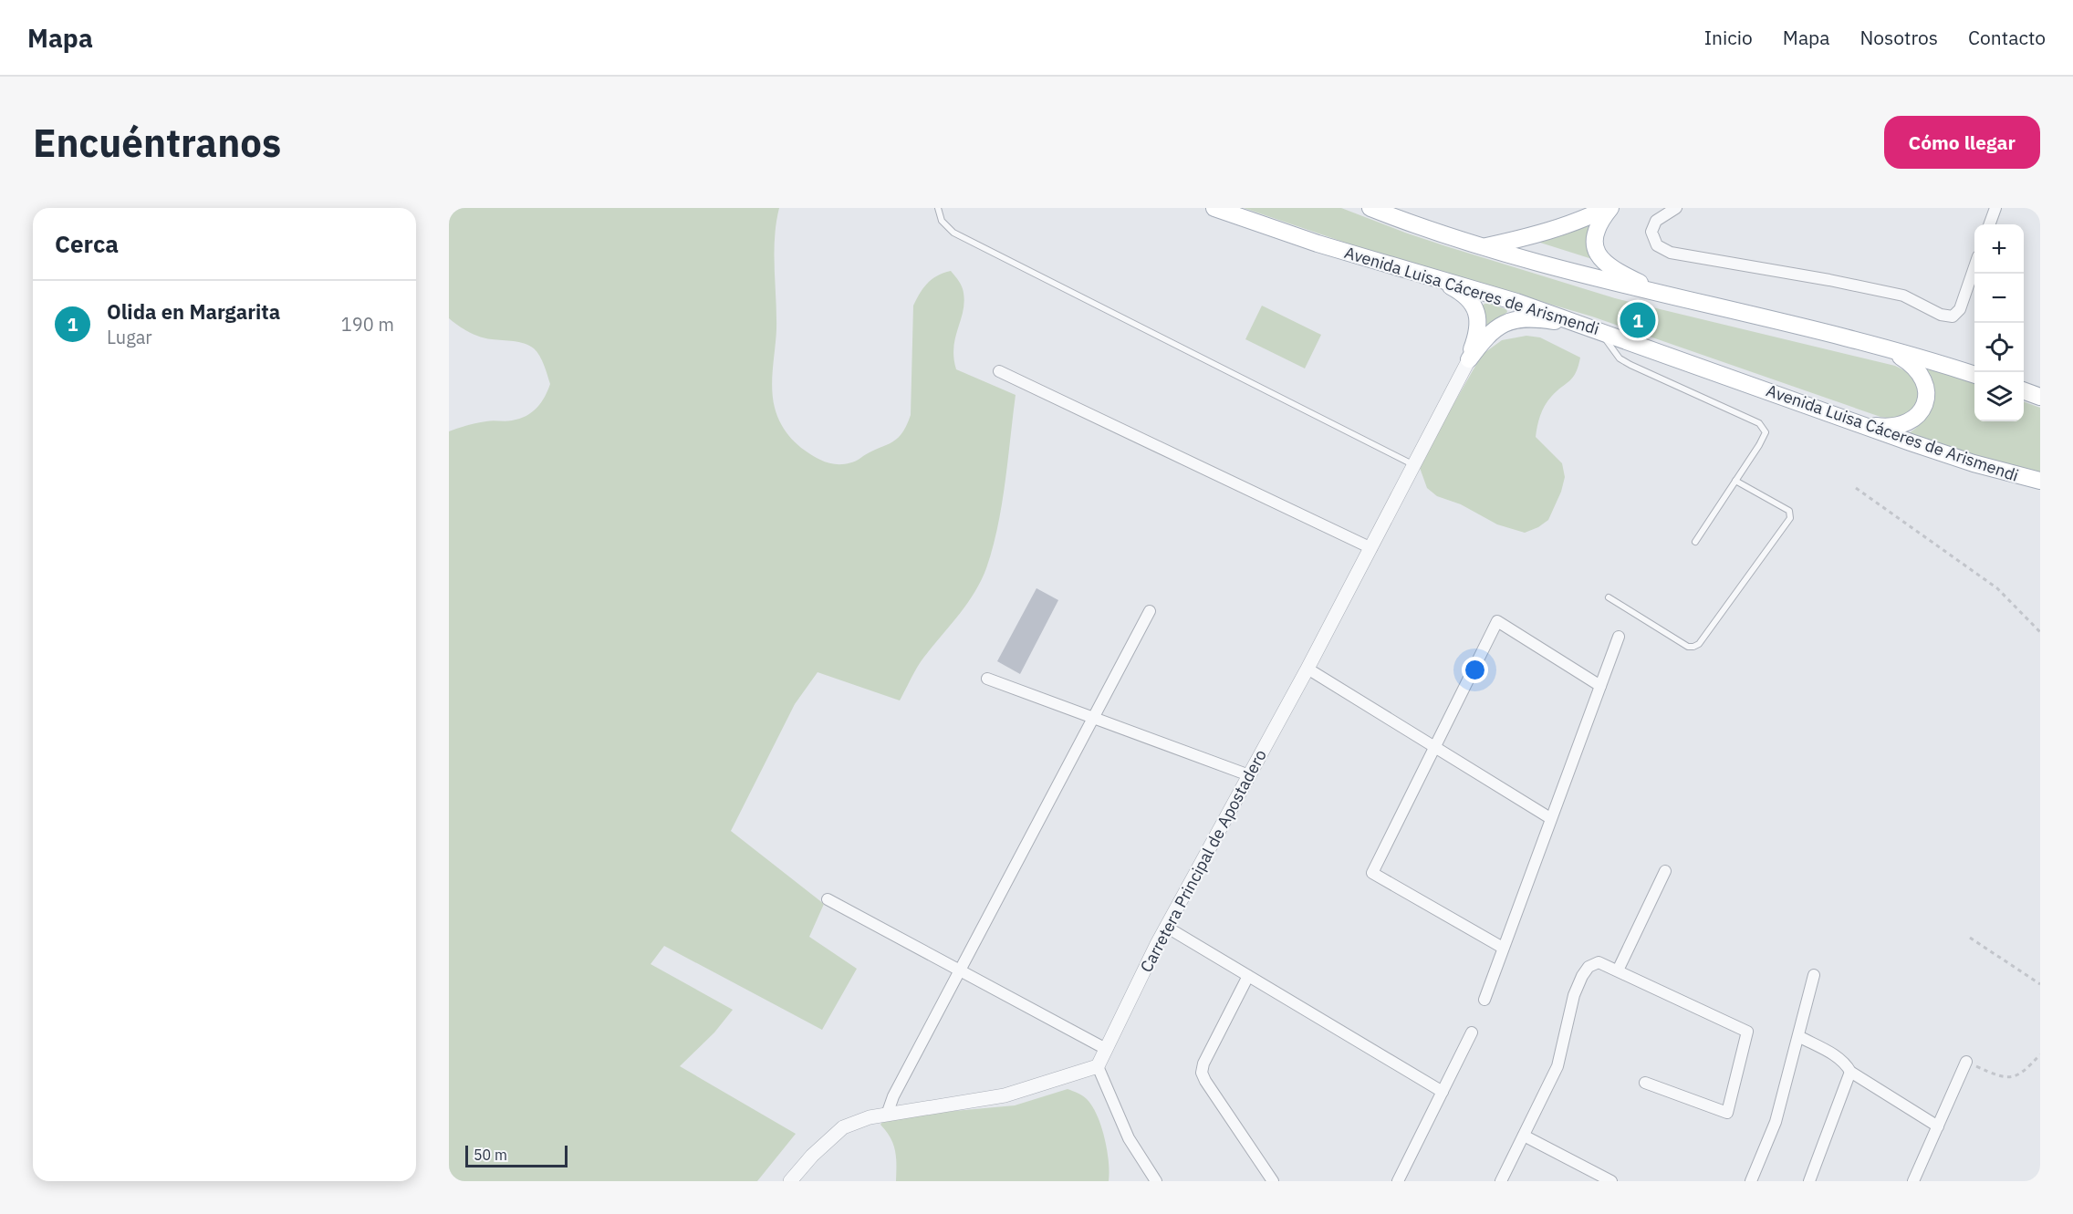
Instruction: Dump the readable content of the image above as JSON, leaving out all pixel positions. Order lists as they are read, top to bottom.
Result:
{
  "streets": {
    "main road": ["Avenida Luisa Cáceres de Arismendi"],
    "street": ["Carretera Principal de Apostadero"]
  },
  "scale_bar": "50 m",
  "page": {
    "header": "Mapa",
    "nav": [
      "Inicio",
      "Mapa",
      "Nosotros",
      "Contacto"
    ],
    "buttons": "Cómo llegar",
    "title": "Encuéntranos",
    "heading": "Cerca",
    "map_buttons": ["+", "−"],
    "list": [
      {
        "mark": "1",
        "name": "Olida en Margarita",
        "note": "Lugar",
        "value": "190 m"
      }
    ],
    "pins": "1",
    "scale": "50 m"
  }
}
